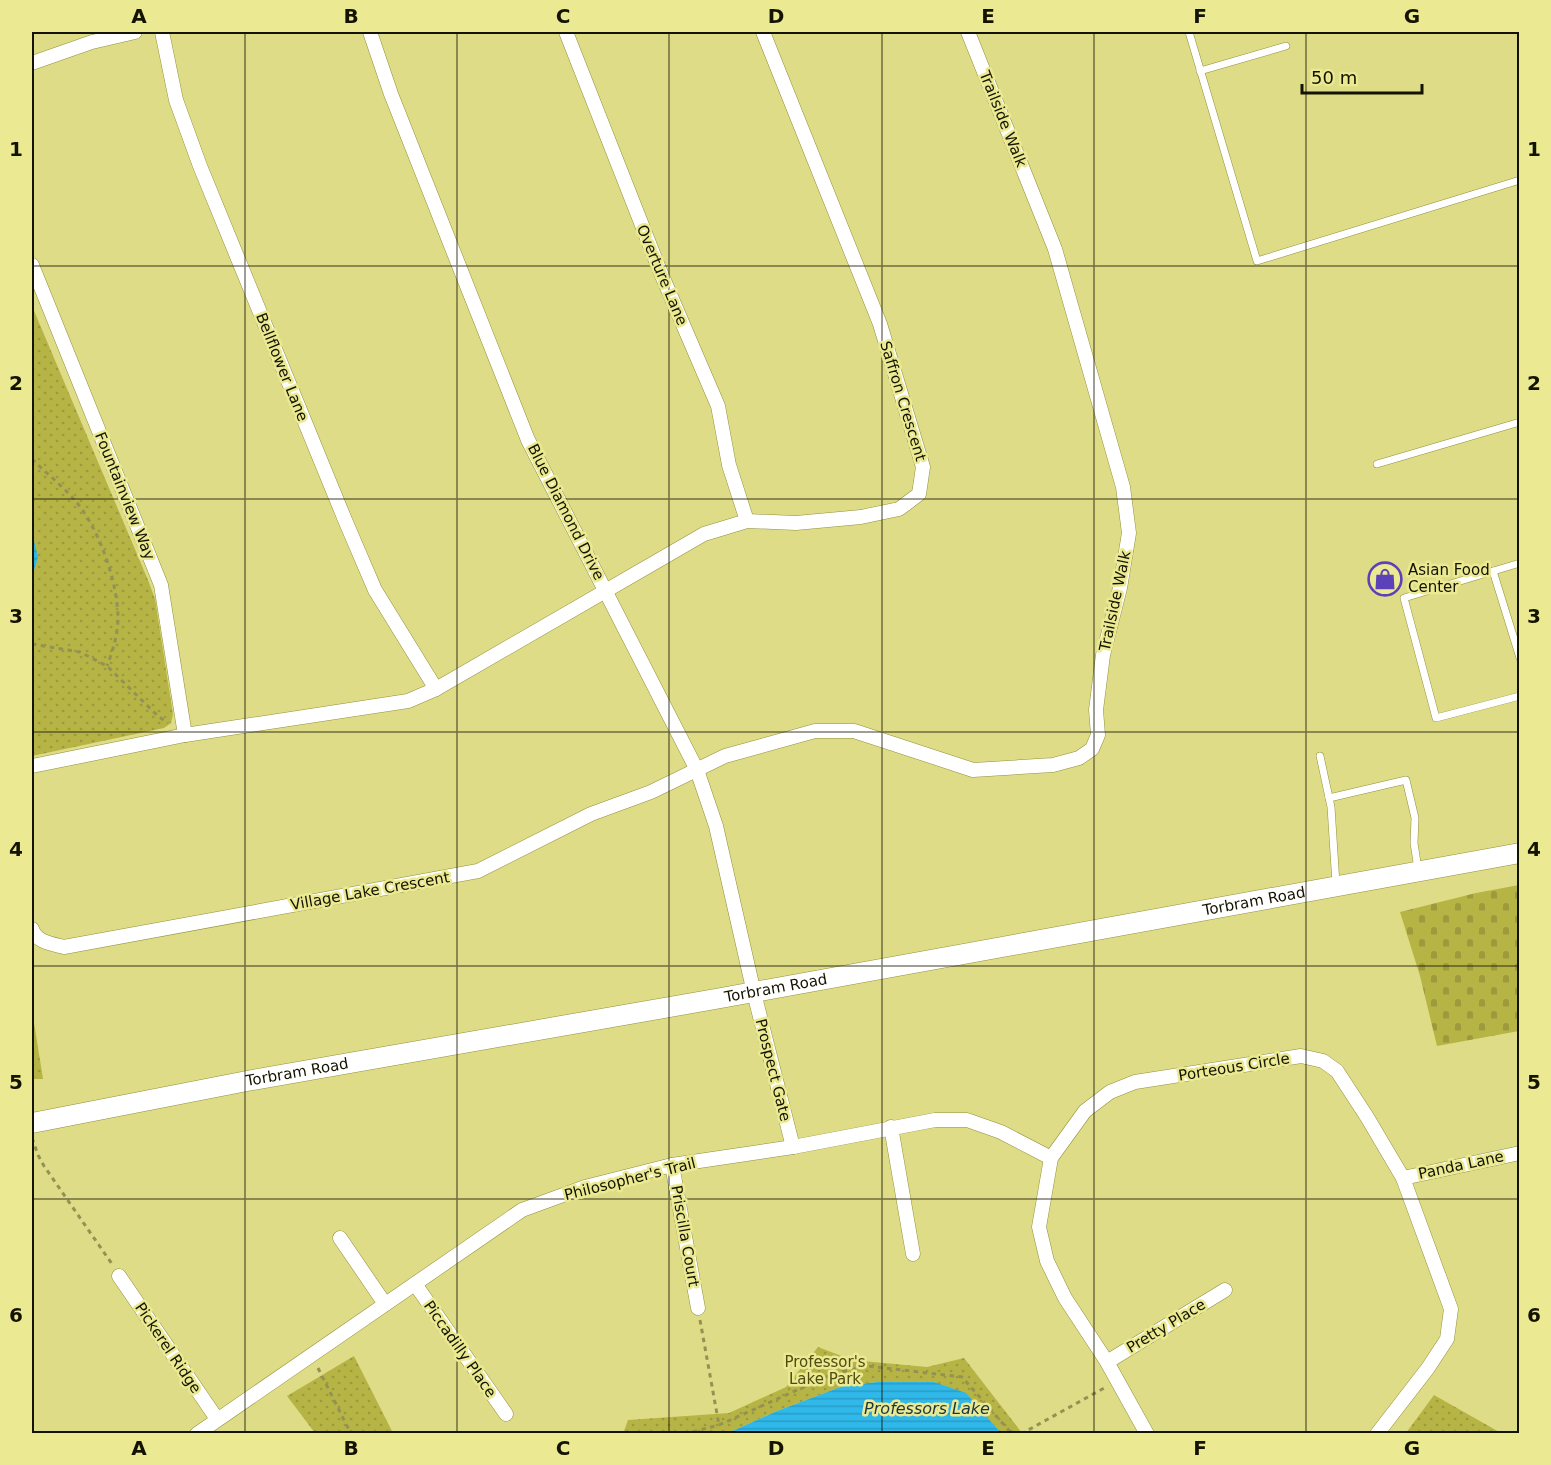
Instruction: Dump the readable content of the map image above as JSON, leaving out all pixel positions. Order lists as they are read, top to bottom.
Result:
{
  "streets": {
    "main road": ["Torbram Road"],
    "street": [
      "Trailside Walk",
      "Overture Lane",
      "Bellflower Lane",
      "Saffron Crescent",
      "Fountainview Way",
      "Blue Diamond Drive",
      "Village Lake Crescent",
      "Porteous Circle",
      "Prospect Gate",
      "Panda Lane",
      "Philosopher's Trail",
      "Priscilla Court",
      "Pretty Place",
      "Pickerel Ridge",
      "Piccadilly Place"
    ]
  },
  "crossings": [
    ["Trailside Walk", "Blue Diamond Drive"],
    ["Trailside Walk", "Village Lake Crescent"],
    ["Overture Lane", "Saffron Crescent"],
    ["Saffron Crescent", "Blue Diamond Drive"],
    ["Blue Diamond Drive", "Village Lake Crescent"],
    ["Blue Diamond Drive", "Torbram Road"],
    ["Blue Diamond Drive", "Prospect Gate"],
    ["Torbram Road", "Prospect Gate"],
    ["Porteous Circle", "Panda Lane"],
    ["Porteous Circle", "Philosopher's Trail"],
    ["Porteous Circle", "Pretty Place"],
    ["Prospect Gate", "Philosopher's Trail"],
    ["Philosopher's Trail", "Priscilla Court"],
    ["Philosopher's Trail", "Pickerel Ridge"],
    ["Philosopher's Trail", "Piccadilly Place"]
  ],
  "water": ["Professors Lake"],
  "parks": ["Professor's Lake Park"],
  "places": {
    "shop": ["Asian Food Center"]
  },
  "scale_bar": "50 m",
  "grid": {
    "columns": [
      "A",
      "B",
      "C",
      "D",
      "E",
      "F",
      "G"
    ],
    "rows": [
      "1",
      "2",
      "3",
      "4",
      "5",
      "6"
    ]
  }
}
